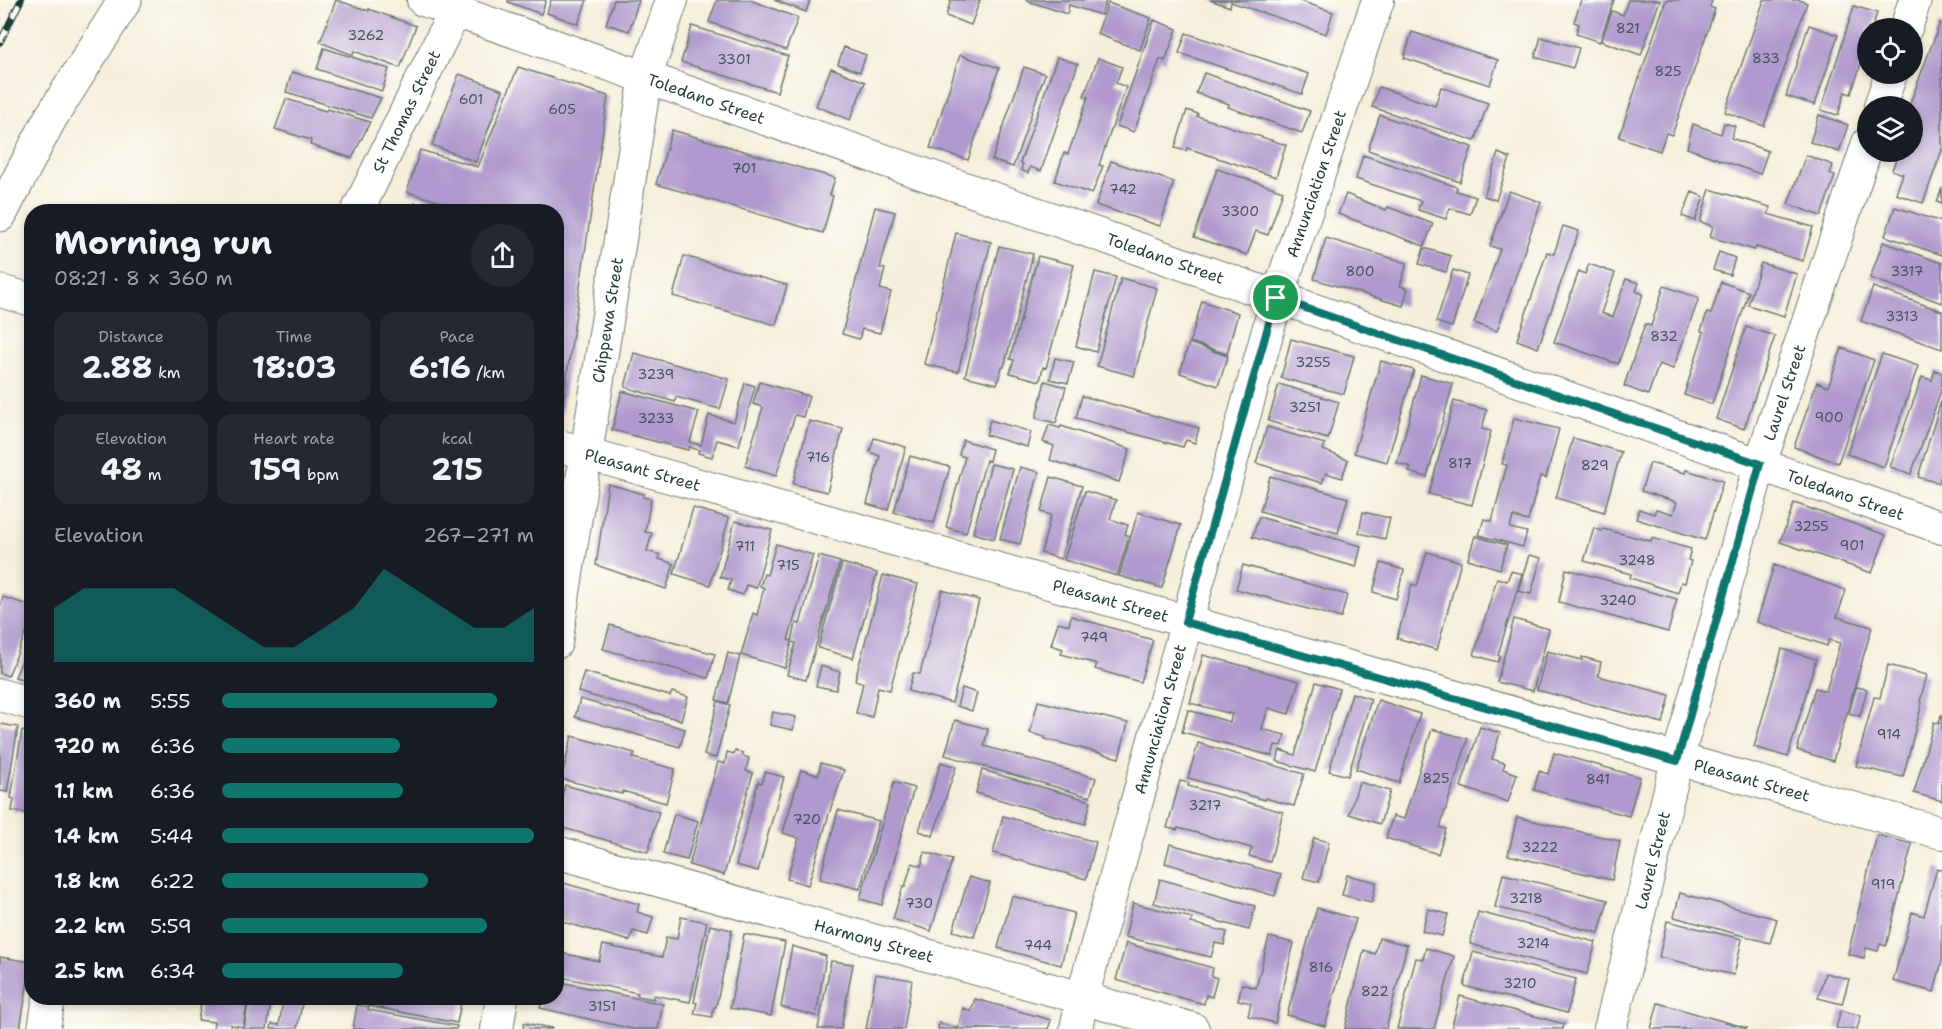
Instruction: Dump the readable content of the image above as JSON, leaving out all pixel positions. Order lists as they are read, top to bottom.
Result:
{
  "streets": {
    "street": [
      "Toledano Street",
      "St Thomas Street",
      "Annunciation Street",
      "Chippewa Street",
      "Laurel Street",
      "Pleasant Street",
      "Harmony Street"
    ]
  },
  "crossings": [
    ["Toledano Street", "St Thomas Street"],
    ["Toledano Street", "Annunciation Street"],
    ["Toledano Street", "Chippewa Street"],
    ["Toledano Street", "Laurel Street"],
    ["Annunciation Street", "Pleasant Street"],
    ["Annunciation Street", "Harmony Street"],
    ["Chippewa Street", "Pleasant Street"],
    ["Laurel Street", "Pleasant Street"]
  ],
  "house_numbers": [
    "821",
    "3262",
    "833",
    "3301",
    "825",
    "601",
    "605",
    "701",
    "742",
    "3300",
    "800",
    "3317",
    "3313",
    "832",
    "3255",
    "3239",
    "3251",
    "900",
    "3233",
    "716",
    "817",
    "829",
    "3255",
    "901",
    "711",
    "3248",
    "715",
    "3240",
    "749",
    "914",
    "825",
    "841",
    "3217",
    "720",
    "3222",
    "919",
    "3218",
    "730",
    "3214",
    "744",
    "816",
    "3210",
    "822",
    "3151"
  ],
  "page": {
    "heading": ["Morning run", "08:21 · 8 × 360 m"],
    "stats": [
      ["Distance", "2.88 km"],
      ["Time", "18:03"],
      ["Pace", "6:16 /km"],
      ["Elevation", "48 m"],
      ["Heart rate", "159 bpm"],
      ["kcal", "215"]
    ],
    "chart": ["Elevation", "267–271 m"],
    "list": [
      {
        "name": "360 m",
        "note": "5:55"
      },
      {
        "name": "720 m",
        "note": "6:36"
      },
      {
        "name": "1.1 km",
        "note": "6:36"
      },
      {
        "name": "1.4 km",
        "note": "5:44"
      },
      {
        "name": "1.8 km",
        "note": "6:22"
      },
      {
        "name": "2.2 km",
        "note": "5:59"
      },
      {
        "name": "2.5 km",
        "note": "6:34"
      }
    ]
  }
}
